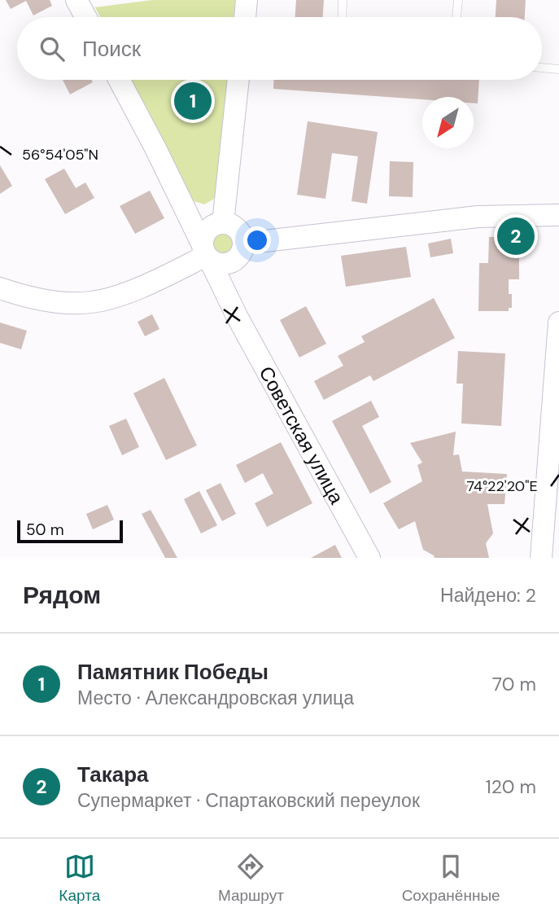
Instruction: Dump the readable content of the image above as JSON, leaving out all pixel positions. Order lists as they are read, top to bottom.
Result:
{
  "streets": {
    "main road": ["Советская улица"]
  },
  "scale_bar": "50 m",
  "north": "bottom left",
  "page": {
    "search": "Поиск",
    "pins": ["1", "2"],
    "scale": "50 m",
    "heading": ["Рядом", "Найдено: 2"],
    "list": [
      {
        "mark": "1",
        "name": "Памятник Победы",
        "note": "Место · Александровская улица",
        "value": "70 m"
      },
      {
        "mark": "2",
        "name": "Такара",
        "note": "Супермаркет · Спартаковский переулок",
        "value": "120 m"
      }
    ],
    "nav": ["Карта", "Маршрут", "Сохранённые"]
  },
  "coordinates": ["56°54'05\"N", "74°22'20\"E"]
}
